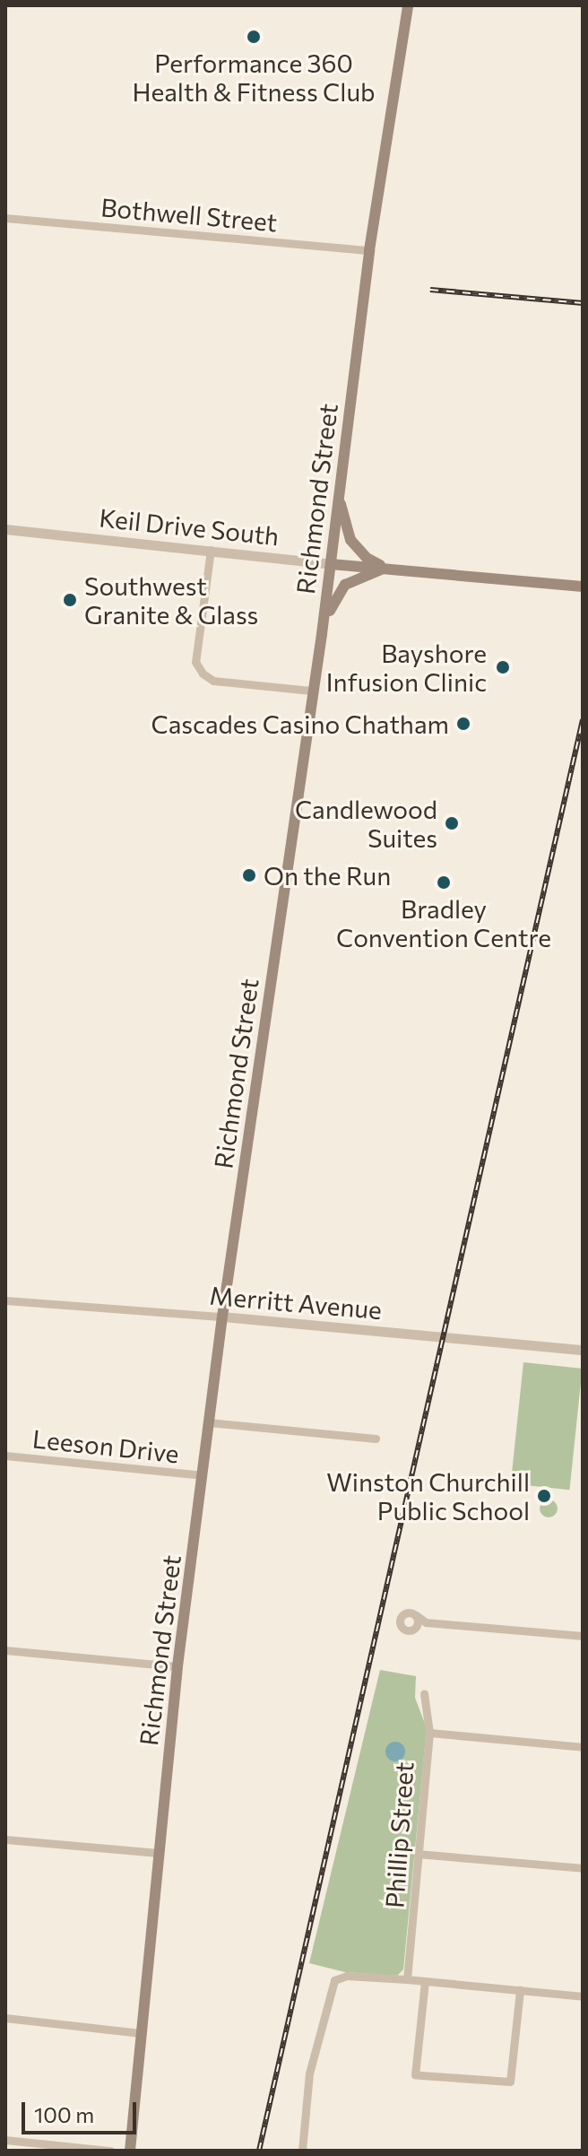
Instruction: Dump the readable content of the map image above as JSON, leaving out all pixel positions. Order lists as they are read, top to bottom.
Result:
{
  "streets": {
    "main road": ["Richmond Street", "Keil Drive South"],
    "street": [
      "Bothwell Street",
      "Merritt Avenue",
      "Leeson Drive",
      "Phillip Street"
    ]
  },
  "crossings": [
    ["Bothwell Street", "Richmond Street"],
    ["Richmond Street", "Keil Drive South"],
    ["Richmond Street", "Merritt Avenue"],
    ["Richmond Street", "Leeson Drive"]
  ],
  "places": [
    "Performance 360 Health & Fitness Club",
    "Southwest Granite & Glass",
    "Bayshore Infusion Clinic",
    "Cascades Casino Chatham",
    "Candlewood Suites",
    "On the Run",
    "Bradley Convention Centre",
    "Winston Churchill Public School"
  ],
  "scale_bar": "100 m"
}
